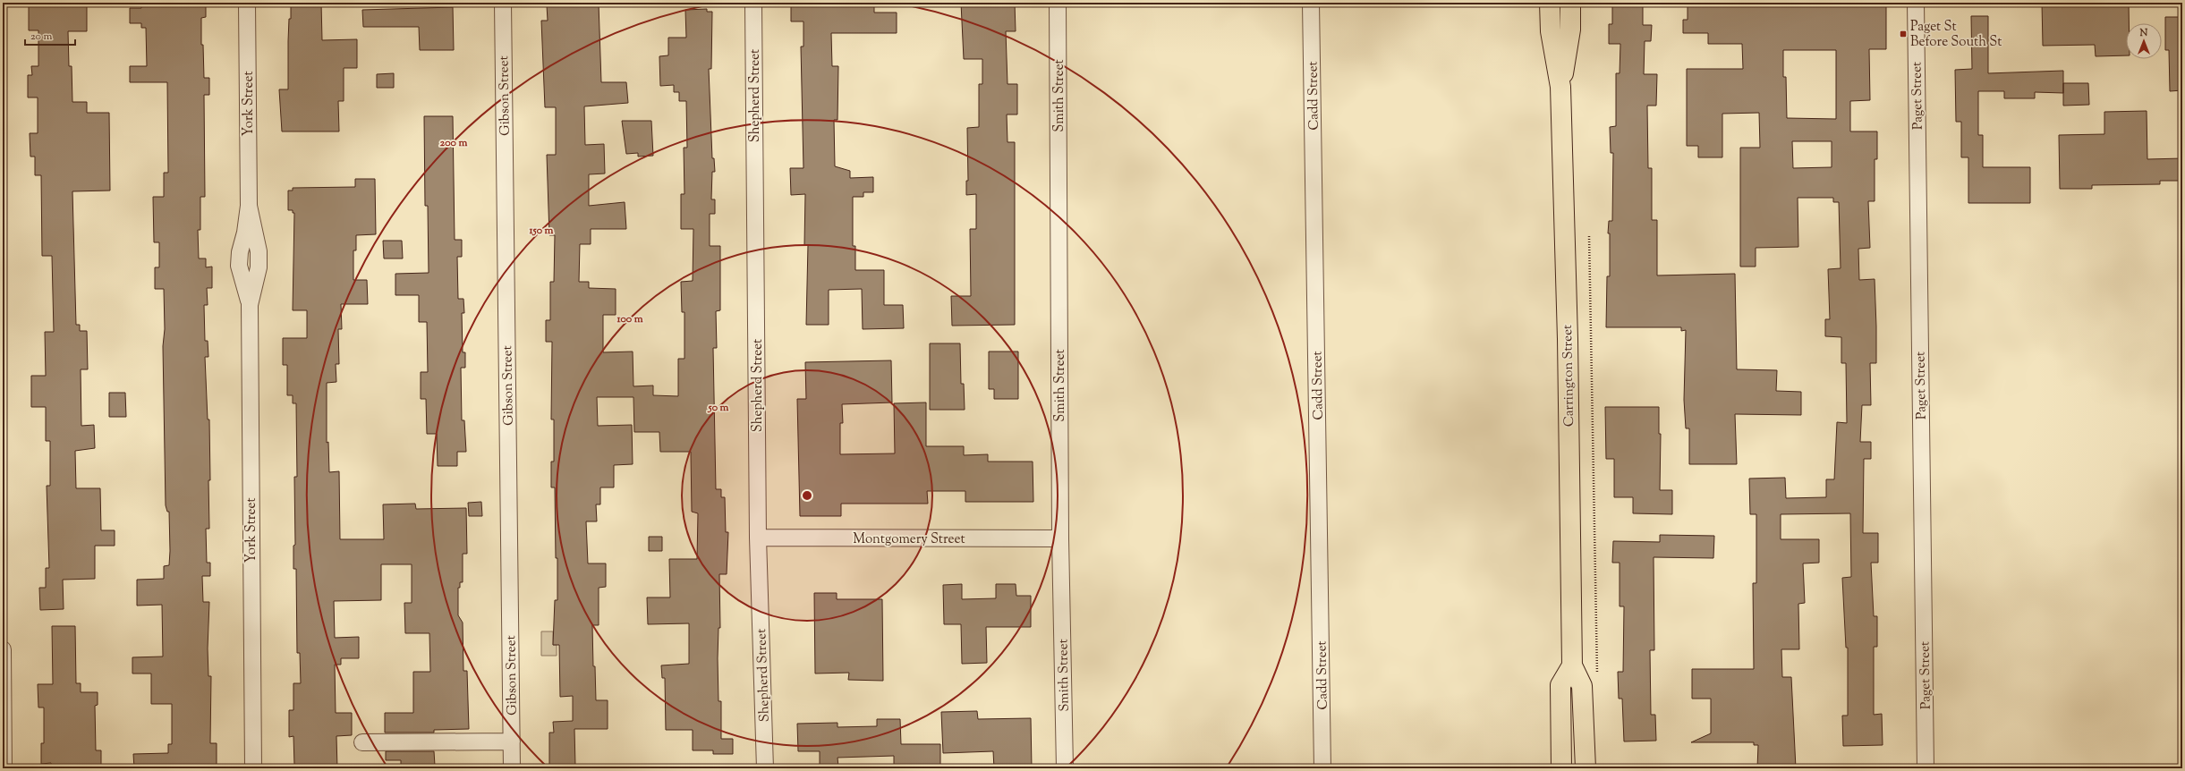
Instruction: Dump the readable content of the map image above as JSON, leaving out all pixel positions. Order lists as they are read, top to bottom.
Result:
{
  "streets": {
    "main road": ["Carrington Street"],
    "street": [
      "Gibson Street",
      "Shepherd Street",
      "Smith Street",
      "Cadd Street",
      "Paget Street",
      "York Street",
      "Montgomery Street"
    ]
  },
  "crossings": [
    ["Shepherd Street", "Montgomery Street"],
    ["Smith Street", "Montgomery Street"]
  ],
  "places": {
    "transit": ["Paget St Before South St"]
  },
  "scale_bar": "20 m",
  "north": "top",
  "rings": [
    "200 m",
    "150 m",
    "100 m",
    "50 m"
  ]
}
